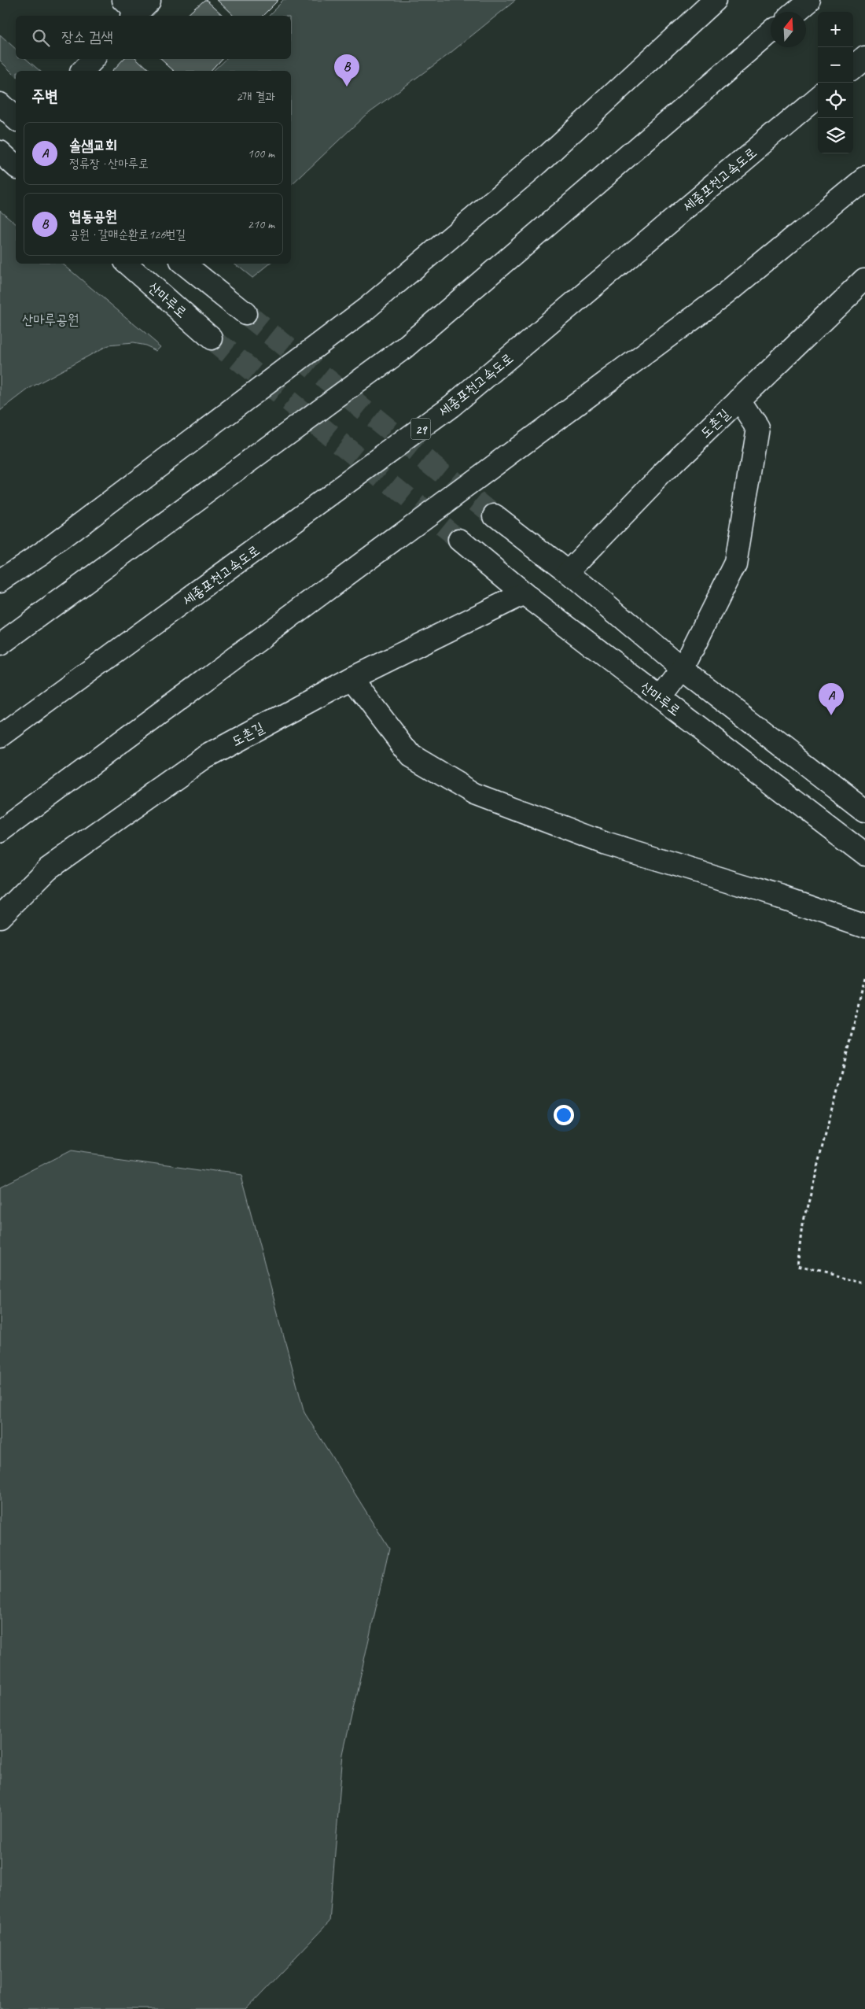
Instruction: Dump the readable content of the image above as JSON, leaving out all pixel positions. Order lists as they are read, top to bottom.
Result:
{
  "streets": {
    "main road": [
      "세종포천고속도로",
      "산마루로",
      "도촌길",
      "29"
    ]
  },
  "crossings": [
    ["산마루로", "도촌길"]
  ],
  "parks": ["산마루공원"],
  "north": "top",
  "page": {
    "map_buttons": ["+", "−"],
    "search": "장소 검색",
    "pins": ["B", "A"],
    "heading": ["주변", "2개 결과"],
    "list": [
      {
        "mark": "A",
        "name": "솔샘교회",
        "note": "정류장 · 산마루로",
        "value": "100 m"
      },
      {
        "mark": "B",
        "name": "협동공원",
        "note": "공원 · 갈매순환로126번길",
        "value": "210 m"
      }
    ]
  }
}
